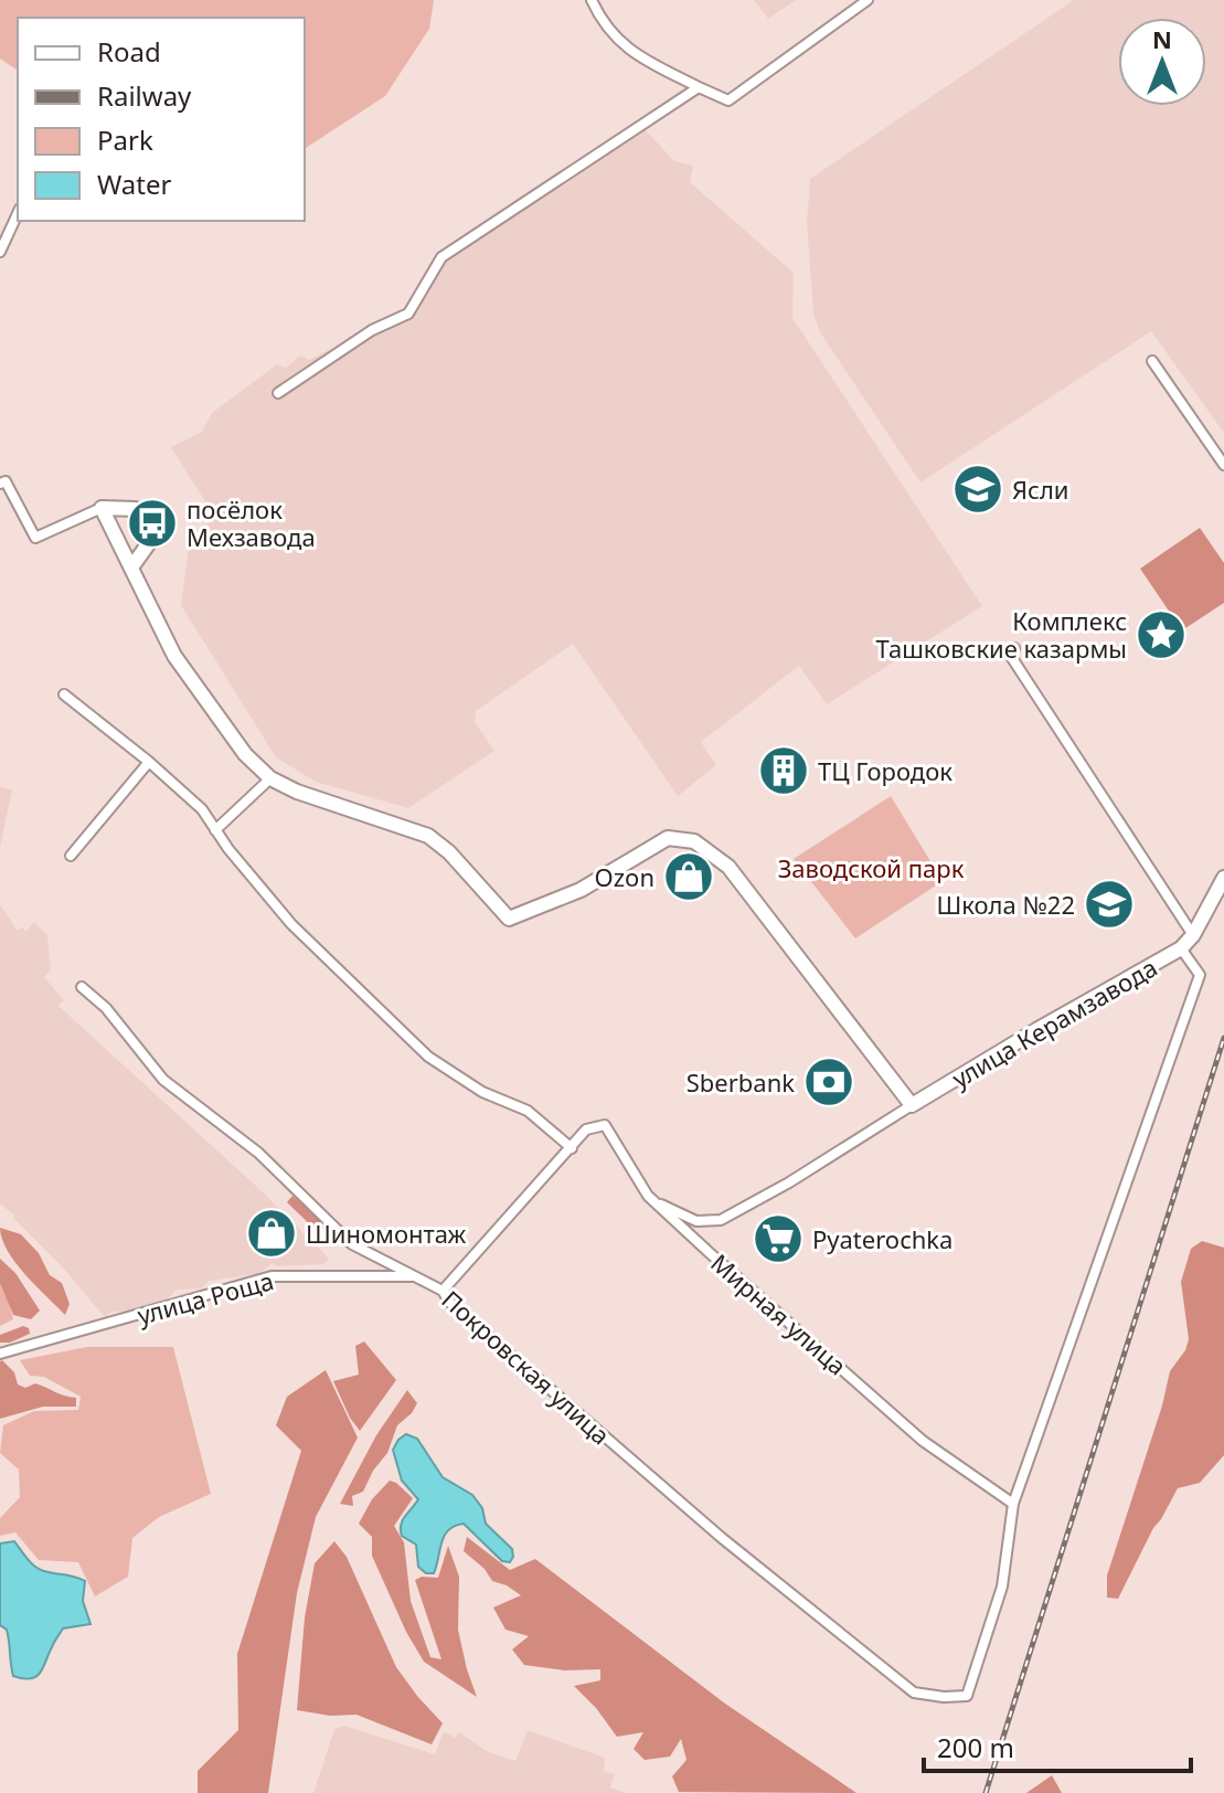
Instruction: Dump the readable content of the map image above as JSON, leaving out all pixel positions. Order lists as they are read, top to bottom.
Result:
{
  "streets": {
    "street": [
      "улица Керамзавода",
      "улица Роща",
      "Мирная улица",
      "Покровская улица"
    ]
  },
  "crossings": [
    ["улица Керамзавода", "Мирная улица"],
    ["улица Роща", "Покровская улица"],
    ["Мирная улица", "Покровская улица"]
  ],
  "parks": ["Заводской парк"],
  "places": {
    "school or university": ["Ясли", "Школа №22"],
    "bus stop": ["посёлок Мехзавода"],
    "place": ["Комплекс Ташковские казармы"],
    "building": ["ТЦ Городок"],
    "shop": ["Ozon", "Шиномонтаж"],
    "bank": ["Sberbank"],
    "supermarket": ["Pyaterochka"]
  },
  "legend": [
    "Road",
    "Railway",
    "Park",
    "Water"
  ],
  "scale_bar": "200 m",
  "north": "top"
}
